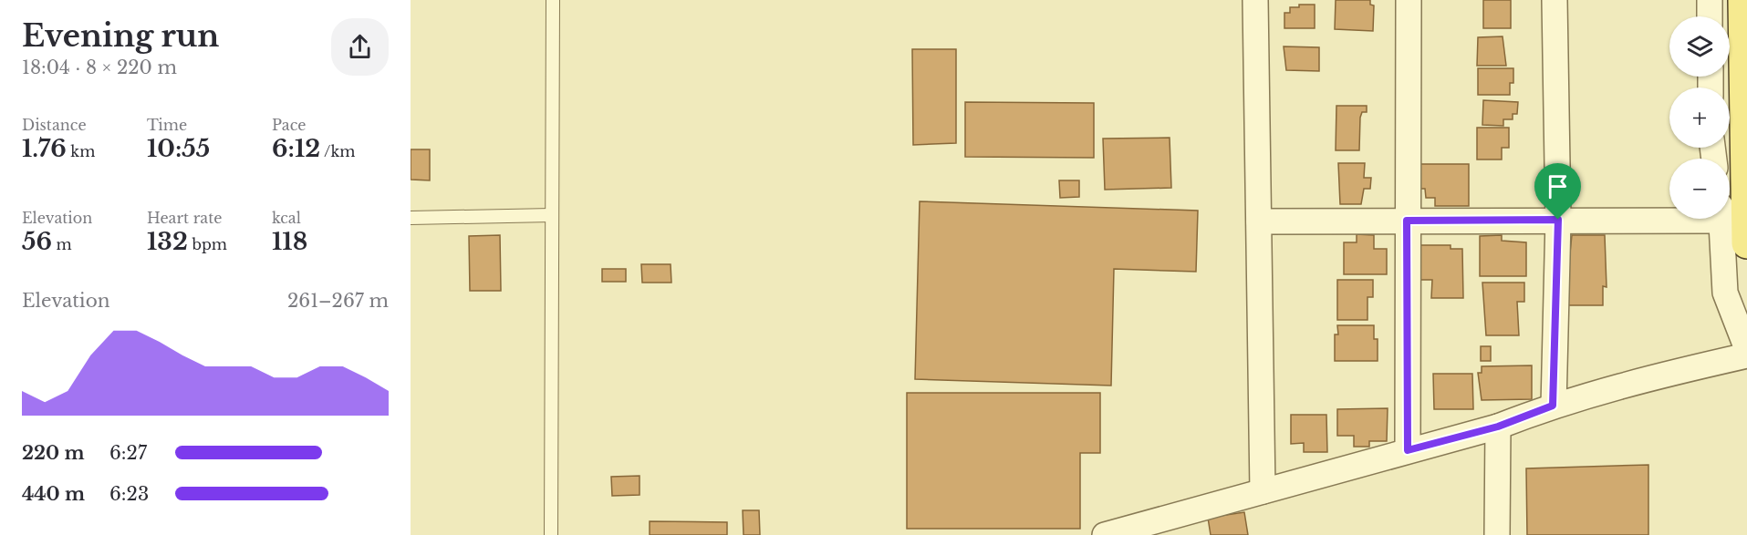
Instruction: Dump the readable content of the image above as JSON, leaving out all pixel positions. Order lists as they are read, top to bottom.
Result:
{
  "page": {
    "heading": ["Evening run", "18:04 · 8 × 220 m"],
    "map_buttons": ["+", "−"],
    "stats": [
      ["Distance", "1.76 km"],
      ["Time", "10:55"],
      ["Pace", "6:12 /km"],
      ["Elevation", "56 m"],
      ["Heart rate", "132 bpm"],
      ["kcal", "118"]
    ],
    "chart": ["Elevation", "261–267 m"],
    "list": [
      {
        "name": "220 m",
        "note": "6:27"
      },
      {
        "name": "440 m",
        "note": "6:23"
      }
    ]
  }
}
